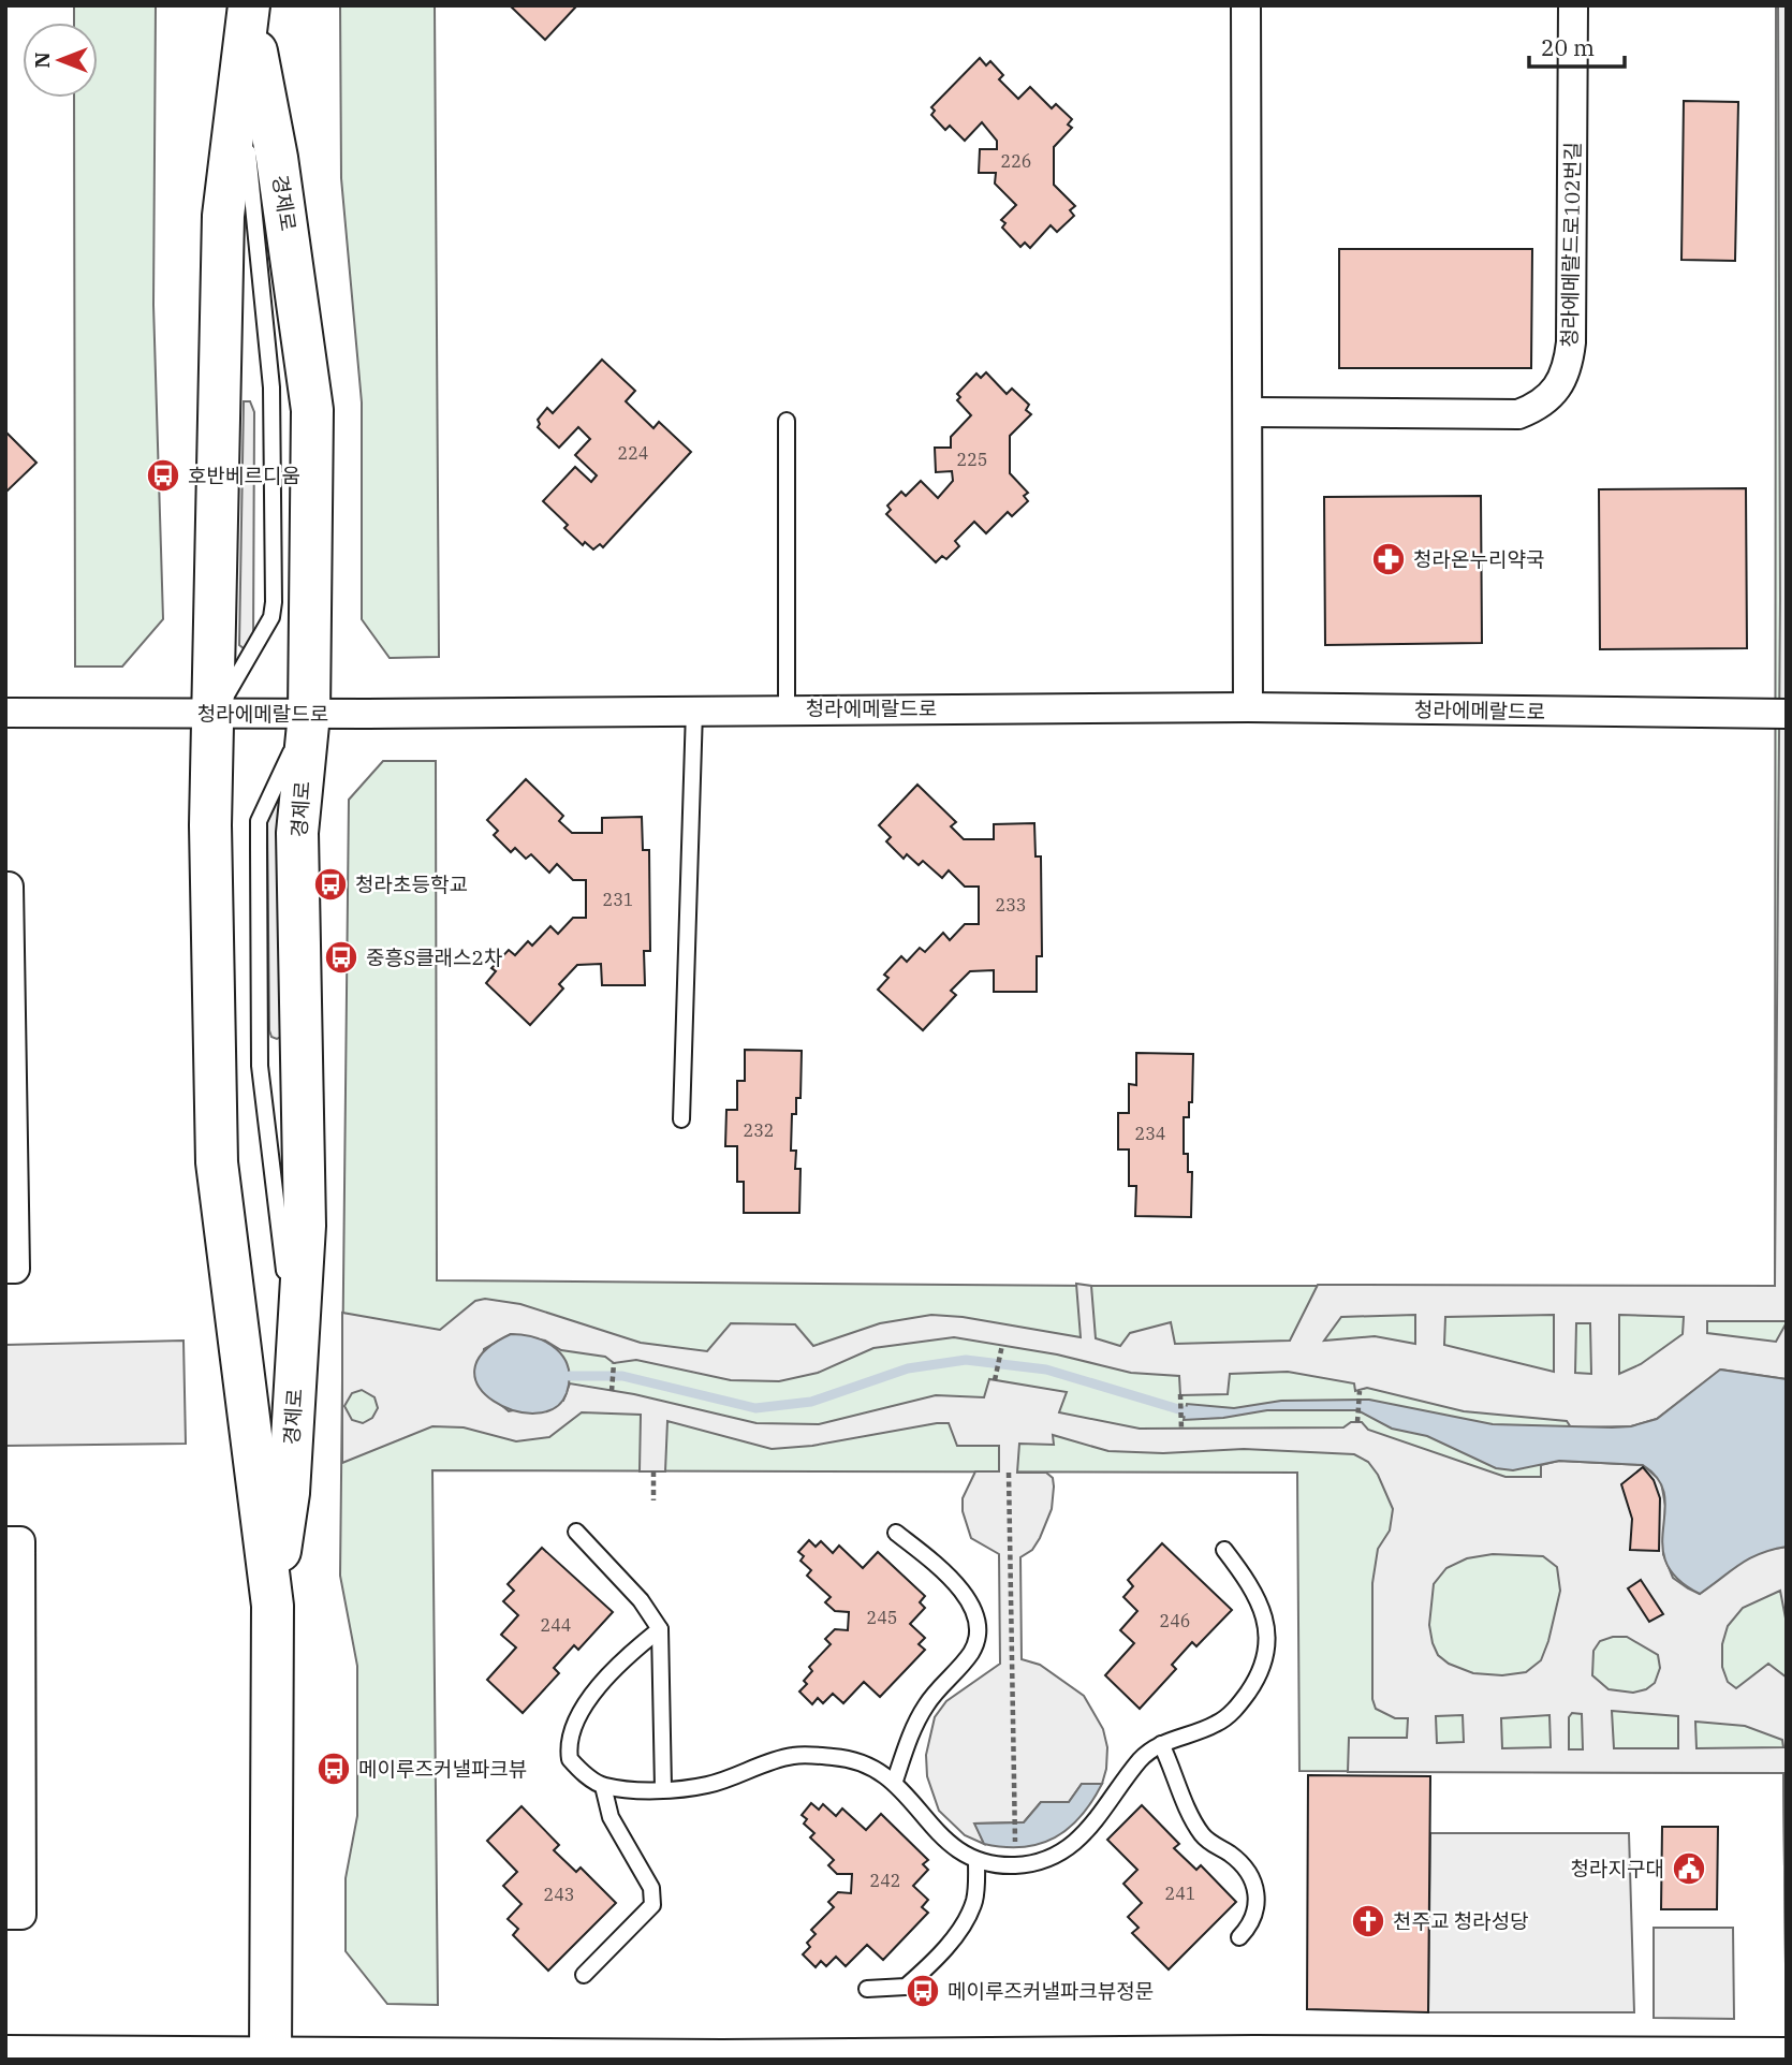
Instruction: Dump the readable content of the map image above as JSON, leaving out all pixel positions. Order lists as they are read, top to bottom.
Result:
{
  "streets": {
    "main road": ["경제로"],
    "street": ["청라에메랄드로102번길", "청라에메랄드로"]
  },
  "crossings": [
    ["경제로", "청라에메랄드로"]
  ],
  "places": {
    "bus stop": [
      "호반베르디움",
      "청라초등학교",
      "중흥S클래스2차",
      "메이루즈커낼파크뷰",
      "메이루즈커낼파크뷰정문"
    ],
    "pharmacy": ["청라온누리약국"],
    "public building": ["청라지구대"],
    "church": ["천주교 청라성당"]
  },
  "house_numbers": [
    "226",
    "224",
    "225",
    "231",
    "233",
    "232",
    "234",
    "245",
    "246",
    "244",
    "242",
    "241",
    "243"
  ],
  "scale_bar": "20 m",
  "north": "left"
}
